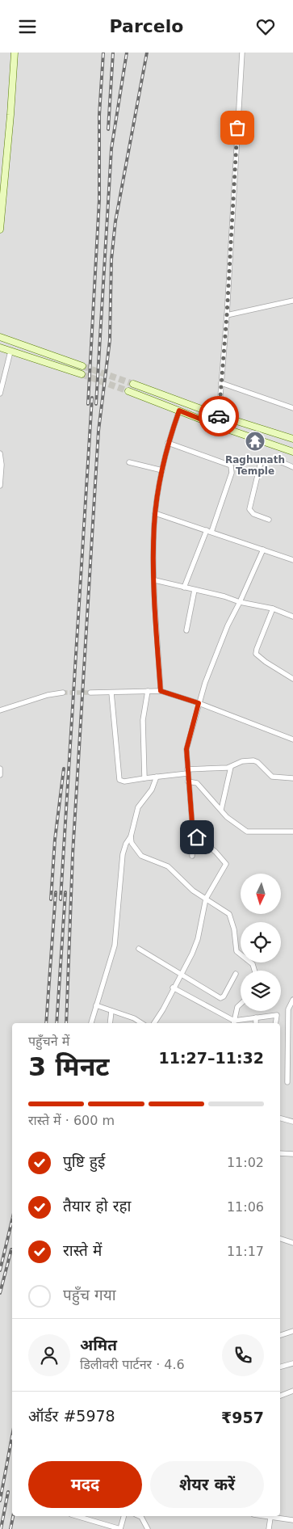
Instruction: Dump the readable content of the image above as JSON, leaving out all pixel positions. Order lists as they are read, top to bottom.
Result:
{
  "places": {
    "temple": ["Raghunath Temple"]
  },
  "north": "bottom",
  "page": {
    "header": "Parcelo",
    "heading": ["3 मिनट", "पहुँचने में", "11:27–11:32"],
    "panel": [
      "अमित",
      "डिलीवरी पार्टनर · 4.6",
      "ऑर्डर #5978",
      "₹957"
    ],
    "bar": "रास्ते में · 600 m",
    "list": [
      ["पुष्टि हुई", "11:02"],
      ["तैयार हो रहा", "11:06"],
      ["रास्ते में", "11:17"],
      "पहुँच गया"
    ],
    "buttons": ["मदद", "शेयर करें"]
  }
}
